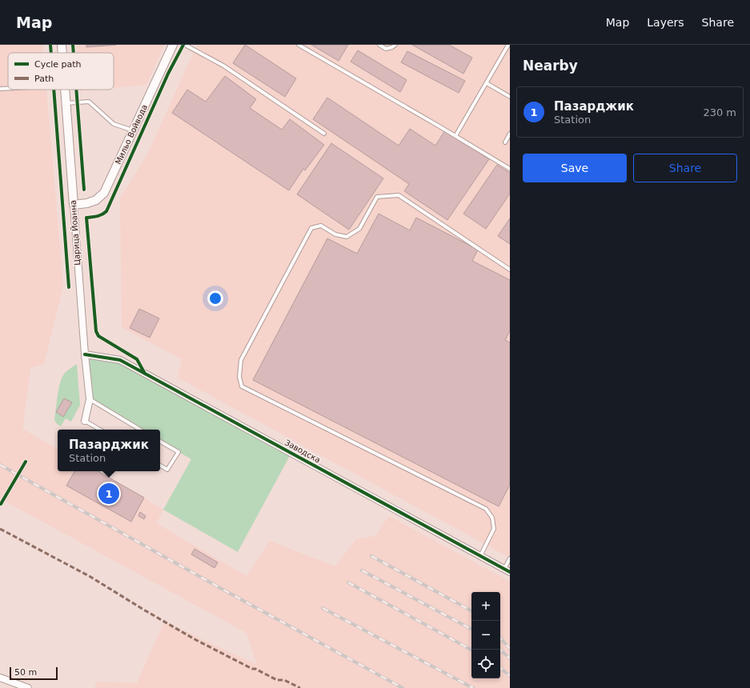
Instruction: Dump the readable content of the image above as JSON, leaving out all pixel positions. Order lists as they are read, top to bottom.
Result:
{
  "streets": {
    "street": ["Мильо Войвода", "Царица Йоанна", "Заводска"]
  },
  "crossings": [
    ["Мильо Войвода", "Царица Йоанна"],
    ["Царица Йоанна", "Заводска"]
  ],
  "legend": ["Cycle path", "Path"],
  "scale_bar": "50 m",
  "page": {
    "header": "Map",
    "nav": ["Map", "Layers", "Share"],
    "heading": "Nearby",
    "list": [
      {
        "mark": "1",
        "name": "Пазарджик",
        "note": "Station",
        "value": "230 m"
      }
    ],
    "buttons": ["Save", "Share"],
    "popup": ["Пазарджик", "Station"],
    "pins": "1",
    "map_buttons": ["+", "−"],
    "scale": "50 m"
  }
}
